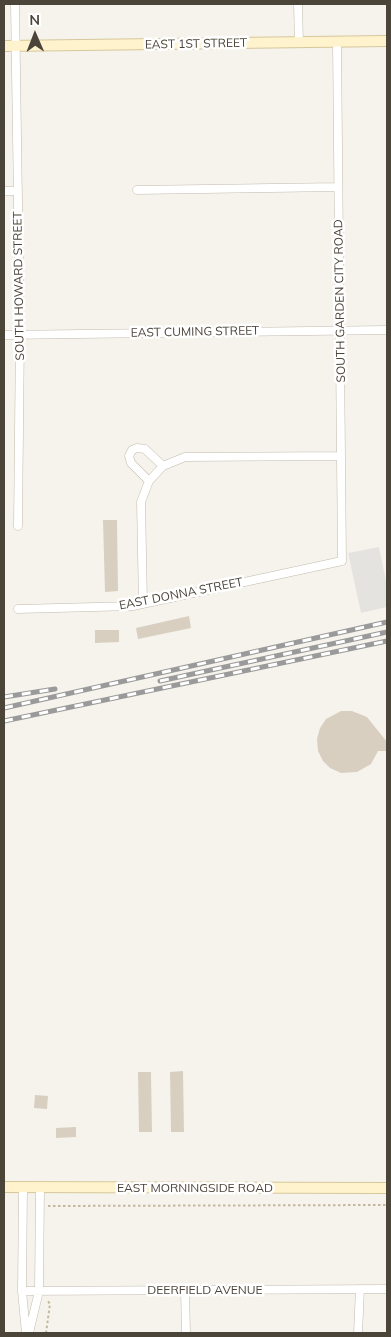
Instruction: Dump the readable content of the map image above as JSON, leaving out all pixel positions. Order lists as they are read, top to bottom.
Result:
{
  "streets": {
    "street": [
      "EAST 1ST STREET",
      "SOUTH HOWARD STREET",
      "SOUTH GARDEN CITY ROAD",
      "EAST CUMING STREET",
      "EAST DONNA STREET",
      "EAST MORNINGSIDE ROAD",
      "DEERFIELD AVENUE"
    ]
  },
  "crossings": [
    ["EAST 1ST STREET", "SOUTH HOWARD STREET"],
    ["EAST 1ST STREET", "SOUTH GARDEN CITY ROAD"],
    ["SOUTH HOWARD STREET", "EAST CUMING STREET"],
    ["SOUTH GARDEN CITY ROAD", "EAST CUMING STREET"],
    ["SOUTH GARDEN CITY ROAD", "EAST DONNA STREET"]
  ],
  "north": "top"
}
